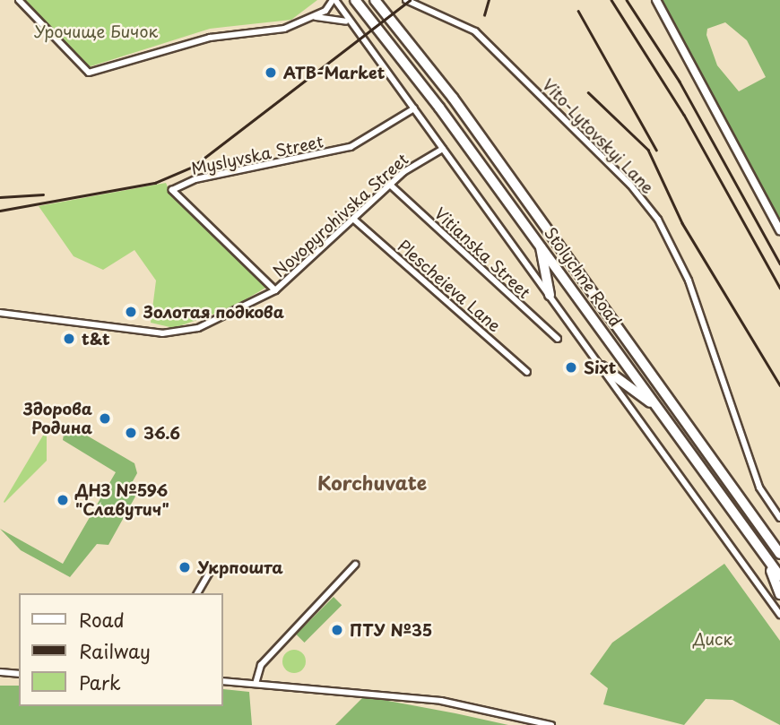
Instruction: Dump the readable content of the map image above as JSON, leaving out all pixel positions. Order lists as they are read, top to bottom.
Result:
{
  "streets": {
    "highway": ["Stolychne Road"],
    "street": [
      "Vito-Lytovskyi Lane",
      "Myslyvska Street",
      "Novopyrohivska Street",
      "Vitianska Street",
      "Plescheieva Lane"
    ]
  },
  "crossings": [
    ["Myslyvska Street", "Novopyrohivska Street"],
    ["Novopyrohivska Street", "Vitianska Street"],
    ["Novopyrohivska Street", "Plescheieva Lane"]
  ],
  "districts": ["Korchuvate"],
  "parks": ["Урочище Бичок", "Диск"],
  "places": [
    "ATB-Market",
    "Золотая подкова",
    "t&t",
    "Sixt",
    "Здорова Родина",
    "36.6",
    "ДНЗ №596 \"Славутич\"",
    "Укрпошта",
    "ПТУ №35"
  ],
  "legend": ["Road", "Railway", "Park"]
}
